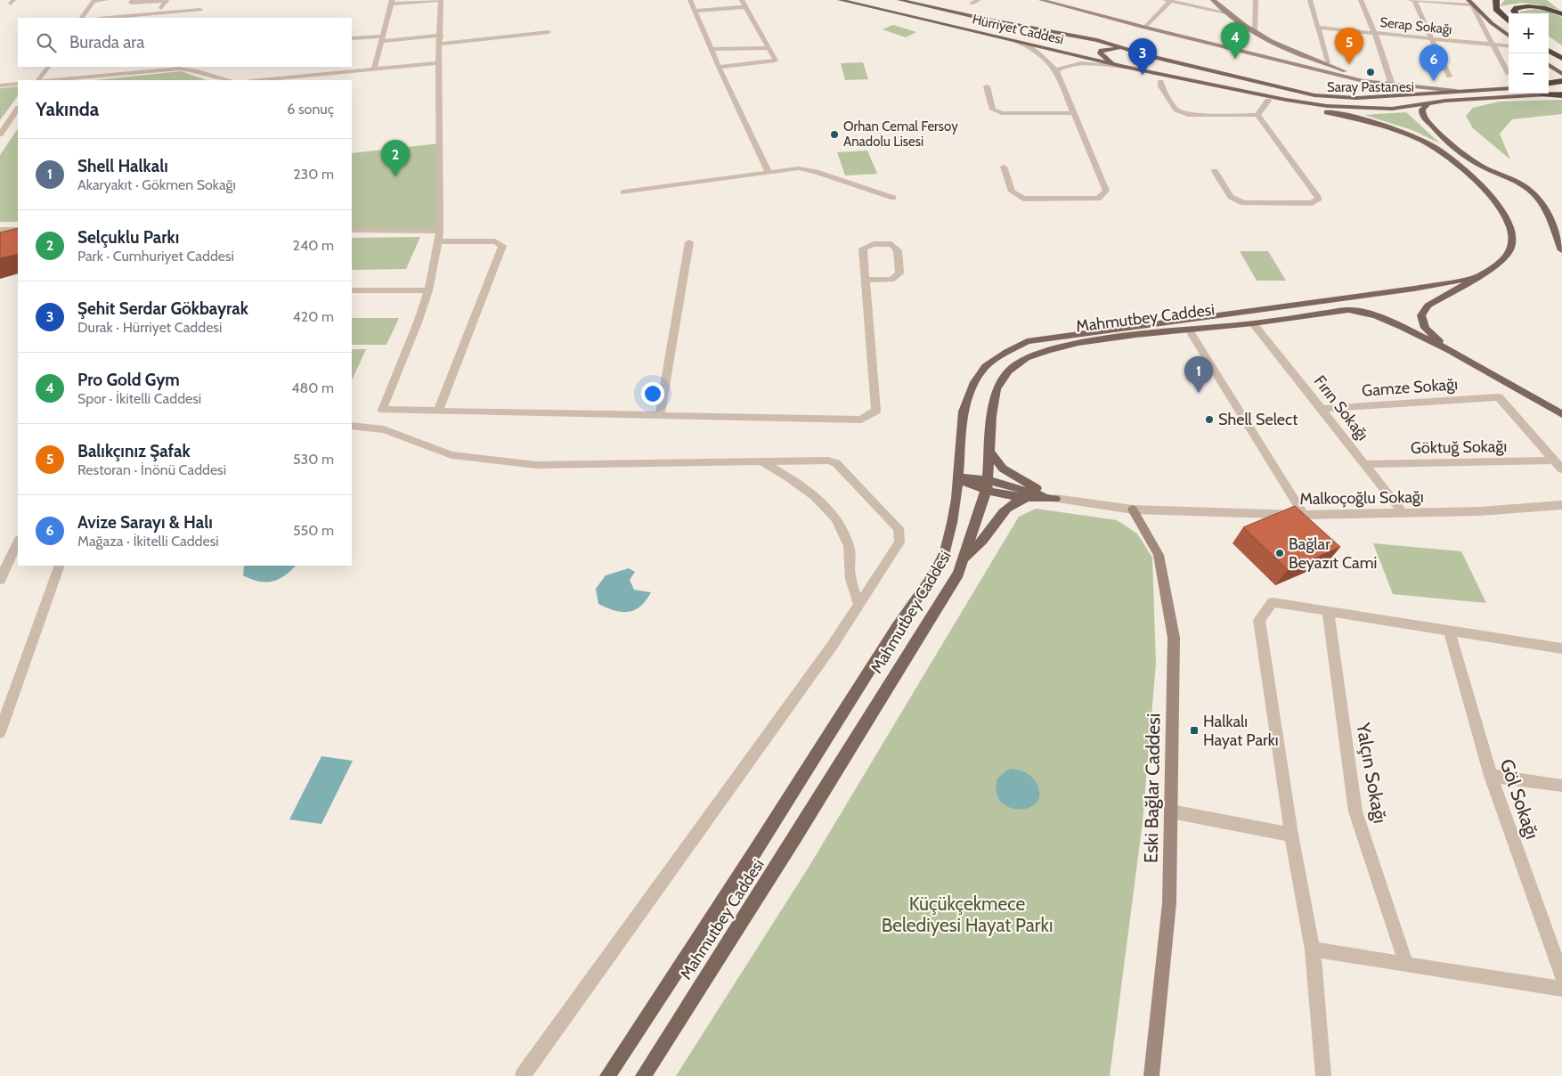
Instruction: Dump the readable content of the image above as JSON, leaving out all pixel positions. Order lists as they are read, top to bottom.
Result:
{
  "streets": {
    "main road": ["Hürriyet Caddesi", "Mahmutbey Caddesi", "Eski Bağlar Caddesi"],
    "street": [
      "Serap Sokağı",
      "Gamze Sokağı",
      "Fırın Sokağı",
      "Göktuğ Sokağı",
      "Malkoçoğlu Sokağı",
      "Yalçın Sokağı",
      "Göl Sokağı"
    ]
  },
  "crossings": [
    ["Mahmutbey Caddesi", "Fırın Sokağı"],
    ["Gamze Sokağı", "Fırın Sokağı"],
    ["Gamze Sokağı", "Göktuğ Sokağı"],
    ["Fırın Sokağı", "Göktuğ Sokağı"],
    ["Fırın Sokağı", "Malkoçoğlu Sokağı"],
    ["Malkoçoğlu Sokağı", "Eski Bağlar Caddesi"]
  ],
  "parks": ["Küçükçekmece Belediyesi Hayat Parkı"],
  "places": {
    "other": [
      "Saray Pastanesi",
      "Orhan Cemal Fersoy Anadolu Lisesi",
      "Shell Select",
      "Bağlar Beyazıt Cami"
    ],
    "transit": ["Halkalı Hayat Parkı"]
  },
  "page": {
    "map_buttons": ["+", "−"],
    "search": "Burada ara",
    "pins": [
      "4",
      "5",
      "3",
      "6",
      "2",
      "1"
    ],
    "heading": ["Yakında", "6 sonuç"],
    "list": [
      {
        "mark": "1",
        "name": "Shell Halkalı",
        "note": "Akaryakıt · Gökmen Sokağı",
        "value": "230 m"
      },
      {
        "mark": "2",
        "name": "Selçuklu Parkı",
        "note": "Park · Cumhuriyet Caddesi",
        "value": "240 m"
      },
      {
        "mark": "3",
        "name": "Şehit Serdar Gökbayrak",
        "note": "Durak · Hürriyet Caddesi",
        "value": "420 m"
      },
      {
        "mark": "4",
        "name": "Pro Gold Gym",
        "note": "Spor · İkitelli Caddesi",
        "value": "480 m"
      },
      {
        "mark": "5",
        "name": "Balıkçınız Şafak",
        "note": "Restoran · İnönü Caddesi",
        "value": "530 m"
      },
      {
        "mark": "6",
        "name": "Avize Sarayı & Halı",
        "note": "Mağaza · İkitelli Caddesi",
        "value": "550 m"
      }
    ]
  }
}
